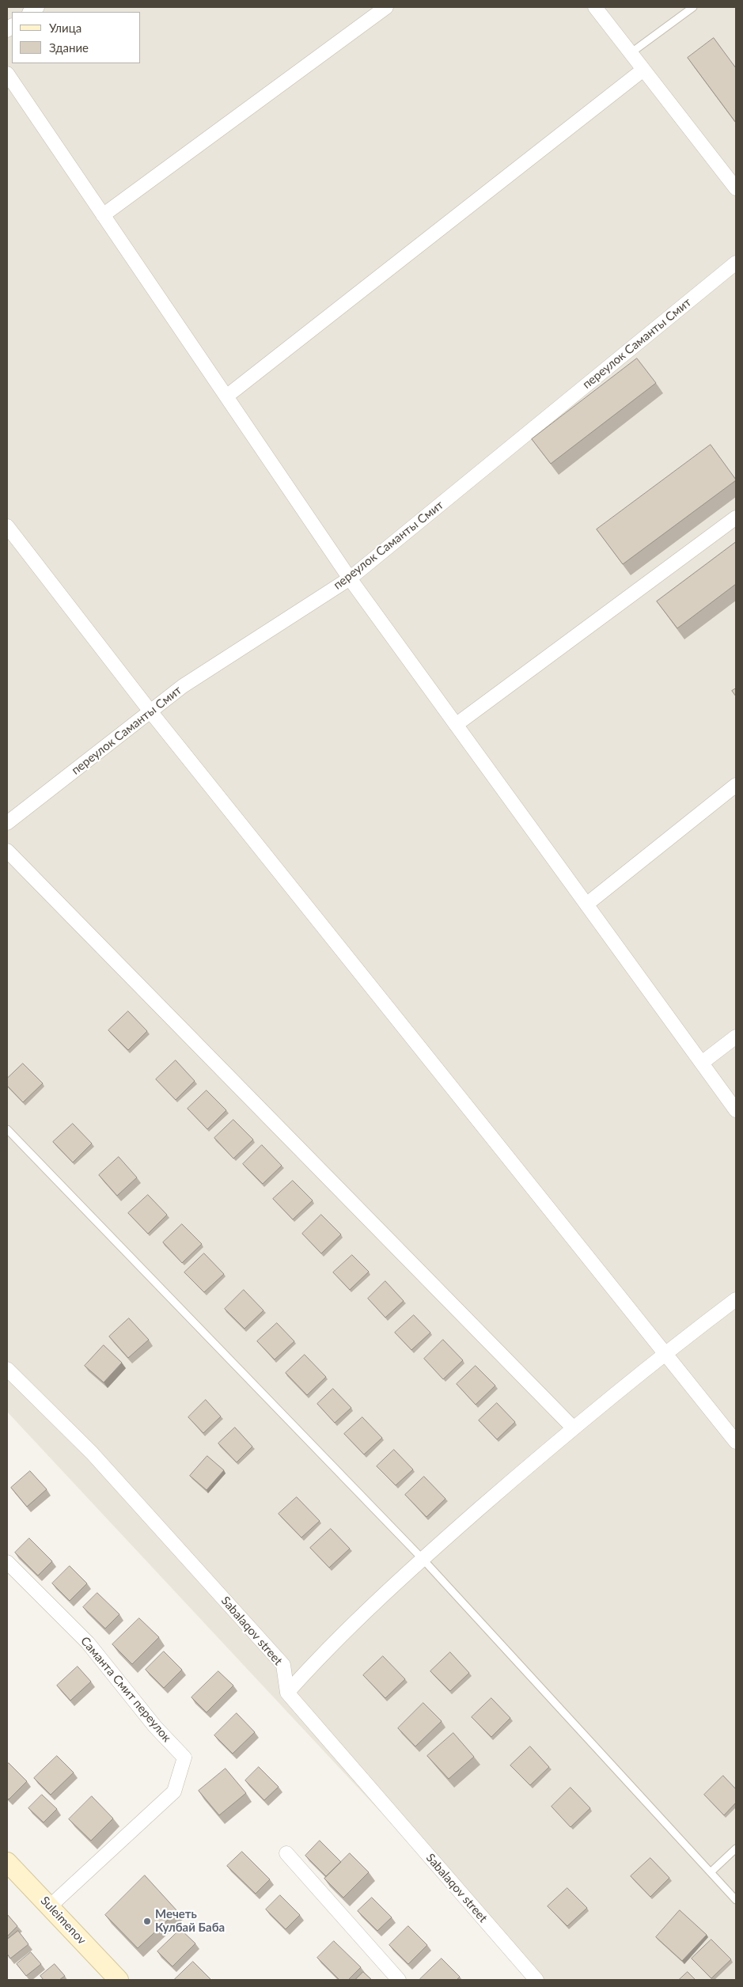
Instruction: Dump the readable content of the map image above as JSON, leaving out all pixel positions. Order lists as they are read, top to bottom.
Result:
{
  "streets": {
    "main road": ["Suleimenov"],
    "street": ["переулок Саманты Смит", "Sabalaqov street", "Саманта Смит переулок"]
  },
  "crossings": [
    ["Саманта Смит переулок", "Suleimenov"]
  ],
  "places": ["Мечеть Кулбай Баба"],
  "legend": ["Улица", "Здание"]
}
